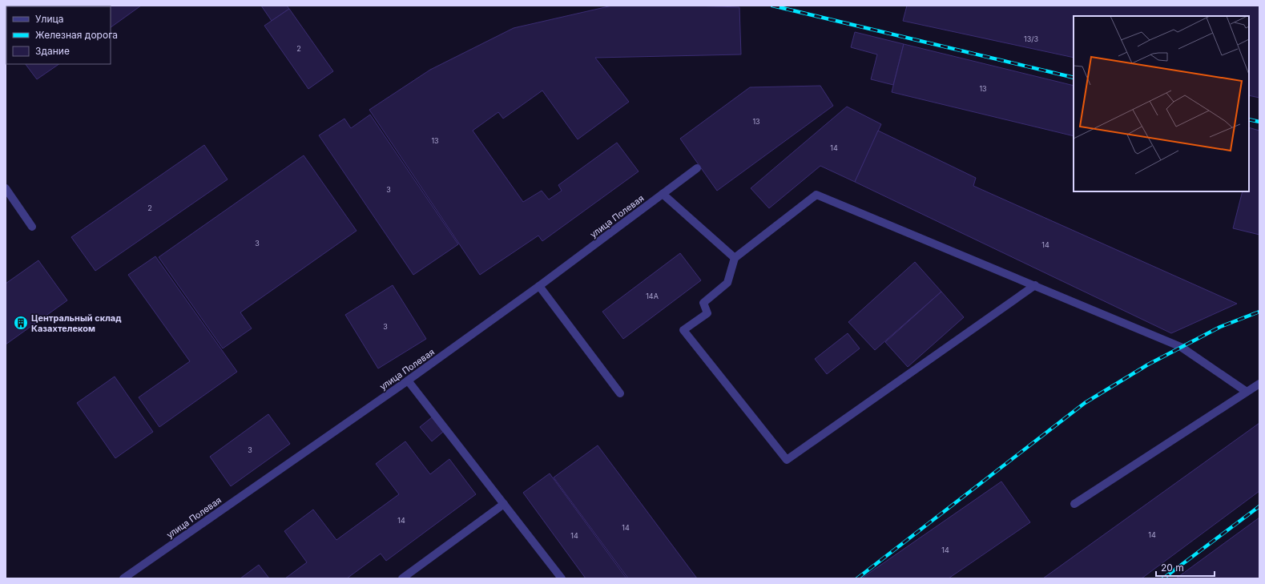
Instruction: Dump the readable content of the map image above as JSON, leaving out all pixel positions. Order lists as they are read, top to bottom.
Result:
{
  "streets": {
    "street": ["улица Полевая"]
  },
  "places": {
    "building": ["Центральный склад Казахтелеком"]
  },
  "house_numbers": [
    "13/3",
    "2",
    "13",
    "13",
    "13",
    "14",
    "3",
    "2",
    "3",
    "14",
    "14А",
    "3",
    "3",
    "14",
    "14",
    "14",
    "14",
    "14"
  ],
  "legend": ["Улица", "Железная дорога", "Здание"],
  "scale_bar": "20 m"
}
